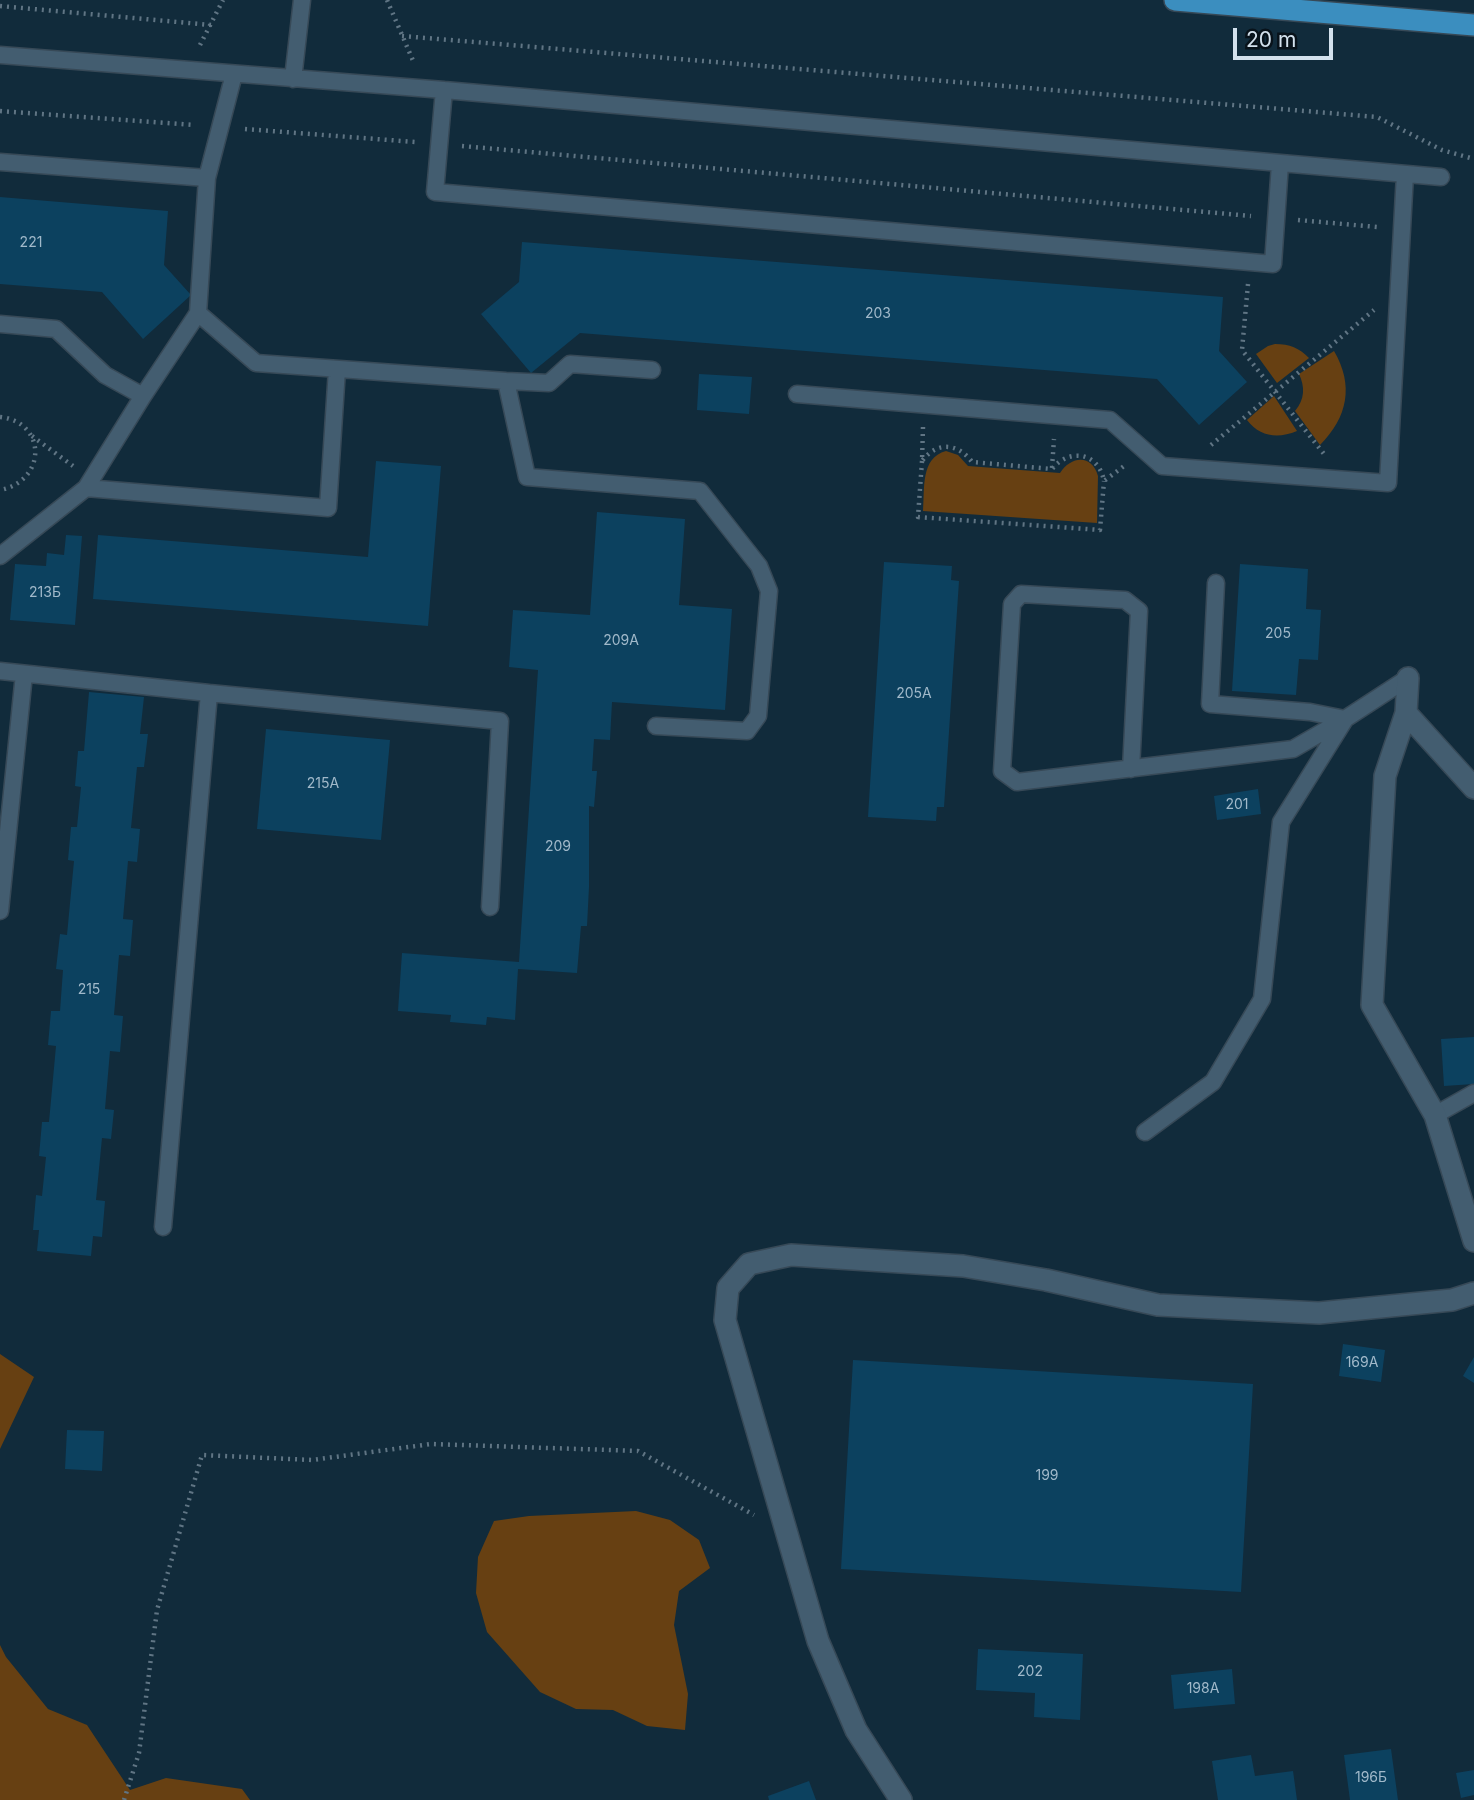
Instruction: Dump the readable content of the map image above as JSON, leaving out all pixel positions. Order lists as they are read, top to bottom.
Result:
{
  "house_numbers": [
    "221",
    "203",
    "213Б",
    "205",
    "209А",
    "205А",
    "215А",
    "201",
    "209",
    "215",
    "169А",
    "199",
    "202",
    "198А",
    "196Б"
  ],
  "scale_bar": "20 m"
}
